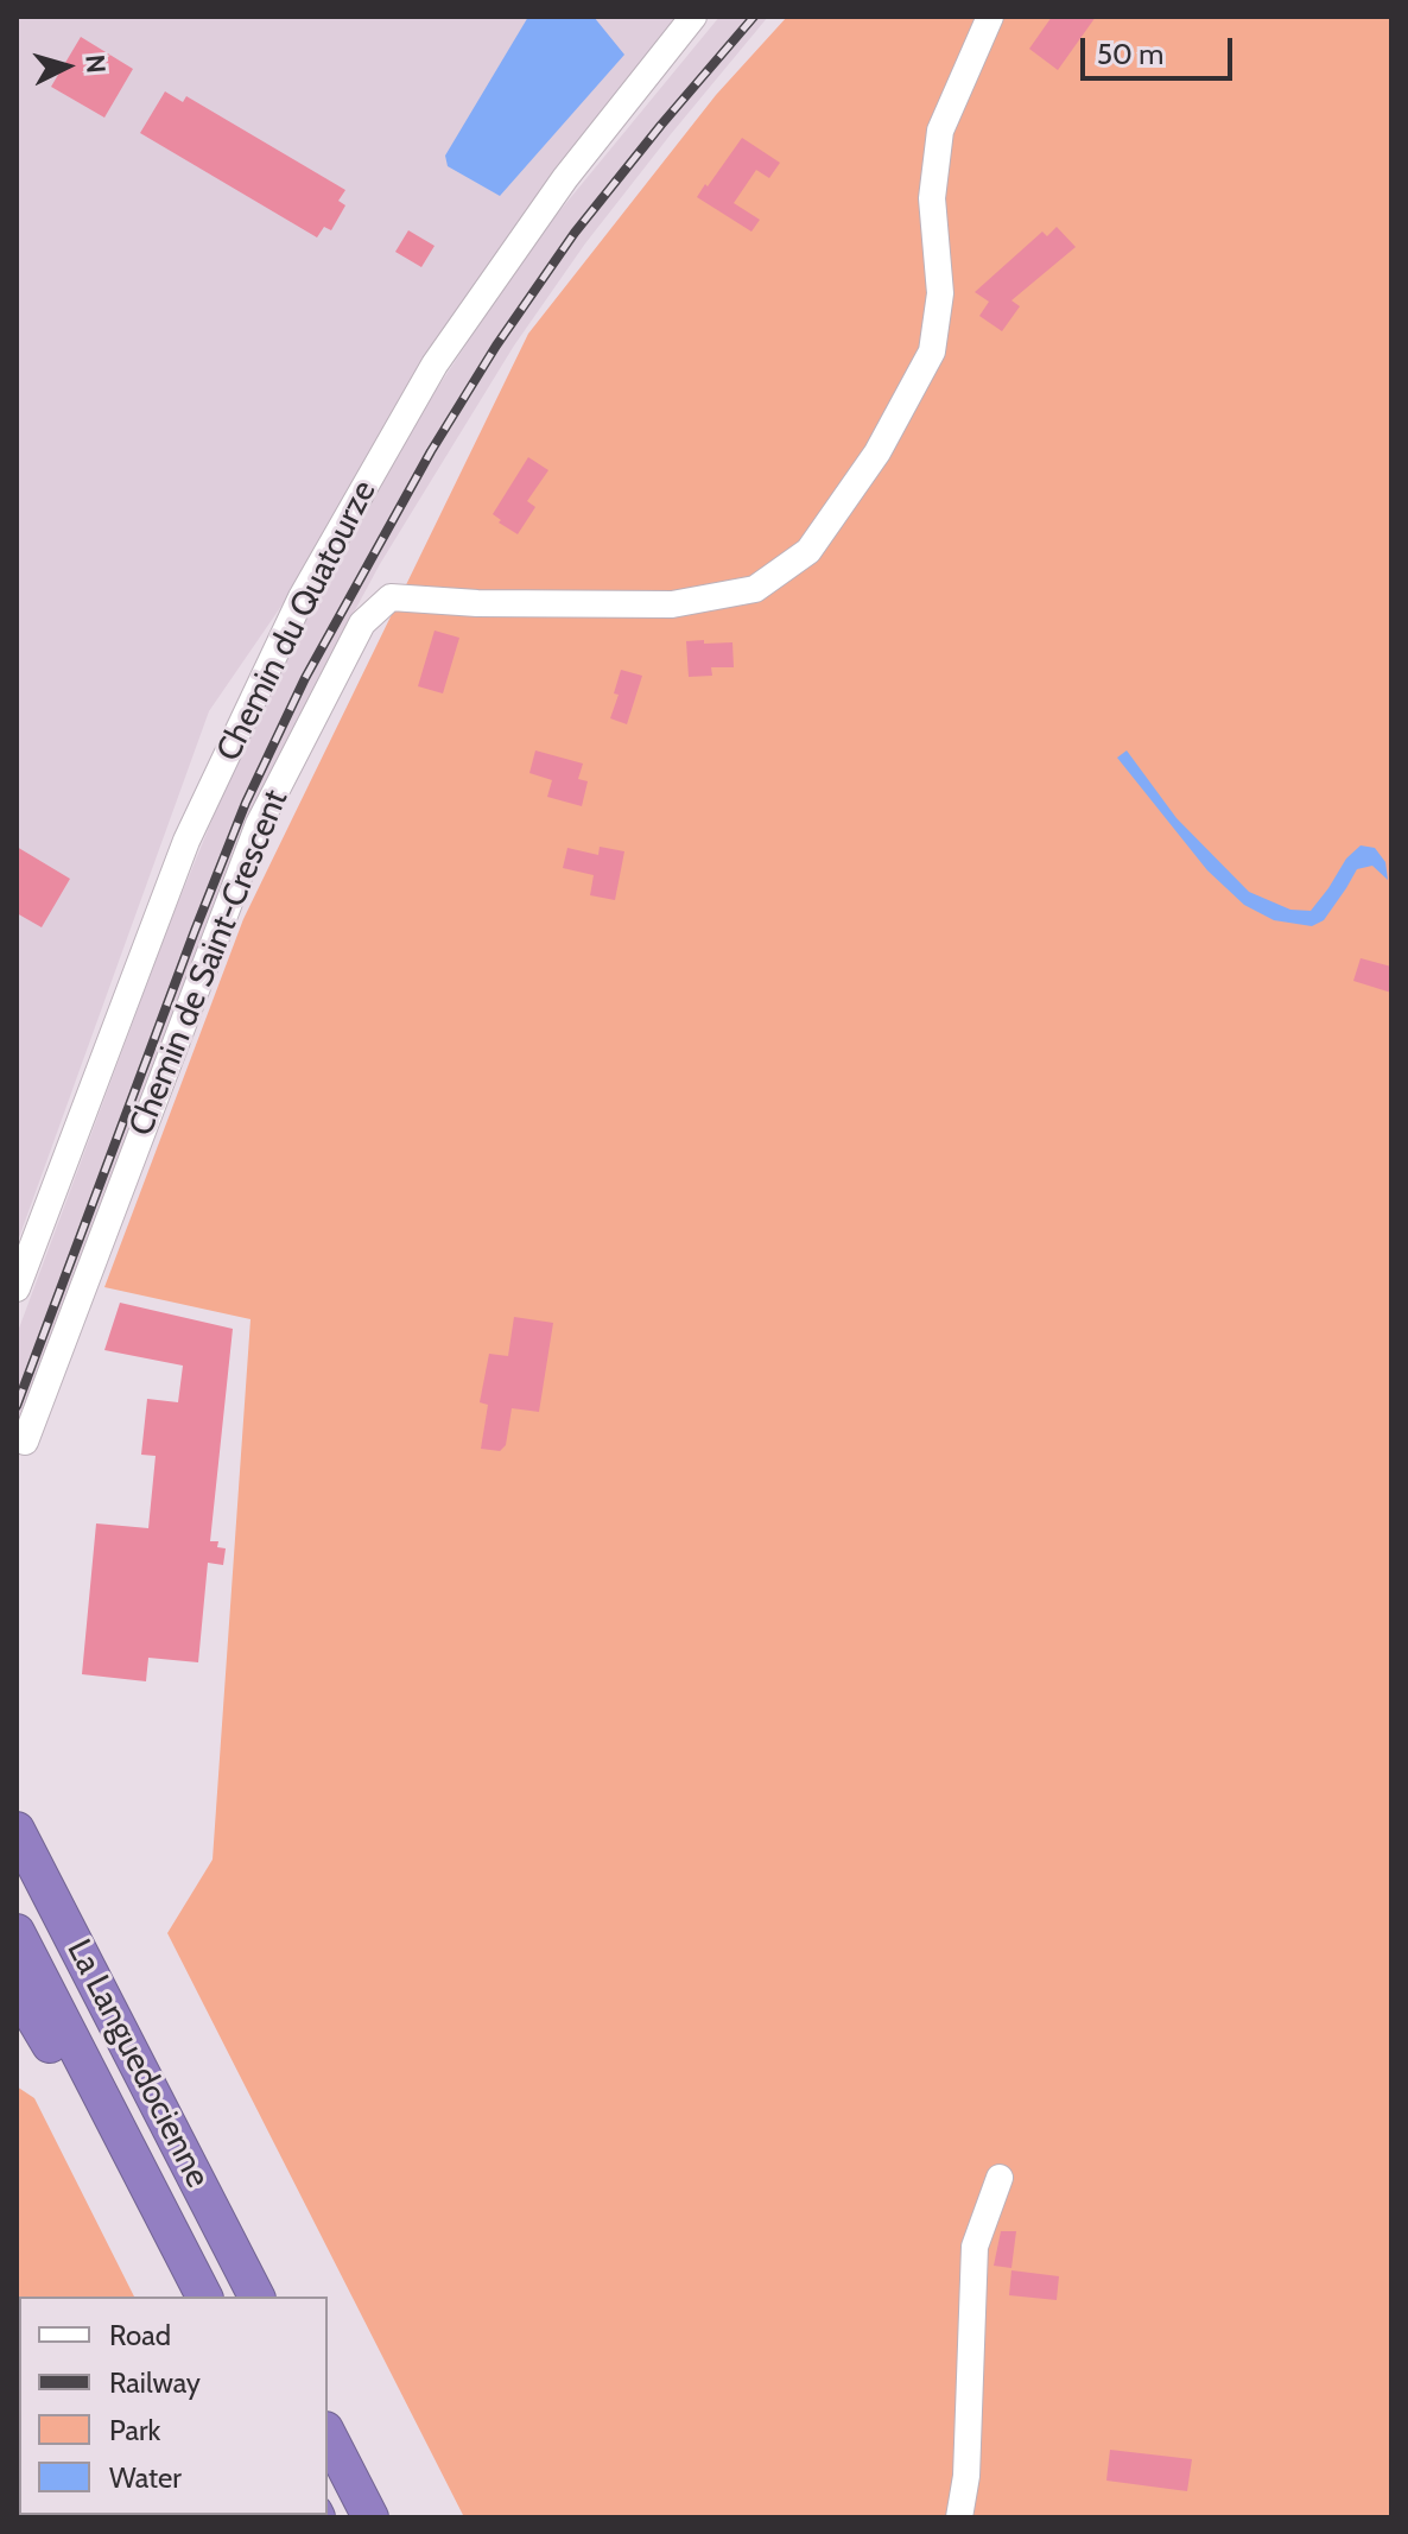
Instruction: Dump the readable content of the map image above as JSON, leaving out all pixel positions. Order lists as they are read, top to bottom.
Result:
{
  "streets": {
    "highway": ["La Languedocienne"],
    "street": ["Chemin du Quatourze", "Chemin de Saint-Crescent"]
  },
  "legend": [
    "Road",
    "Railway",
    "Park",
    "Water"
  ],
  "scale_bar": "50 m",
  "north": "right"
}
